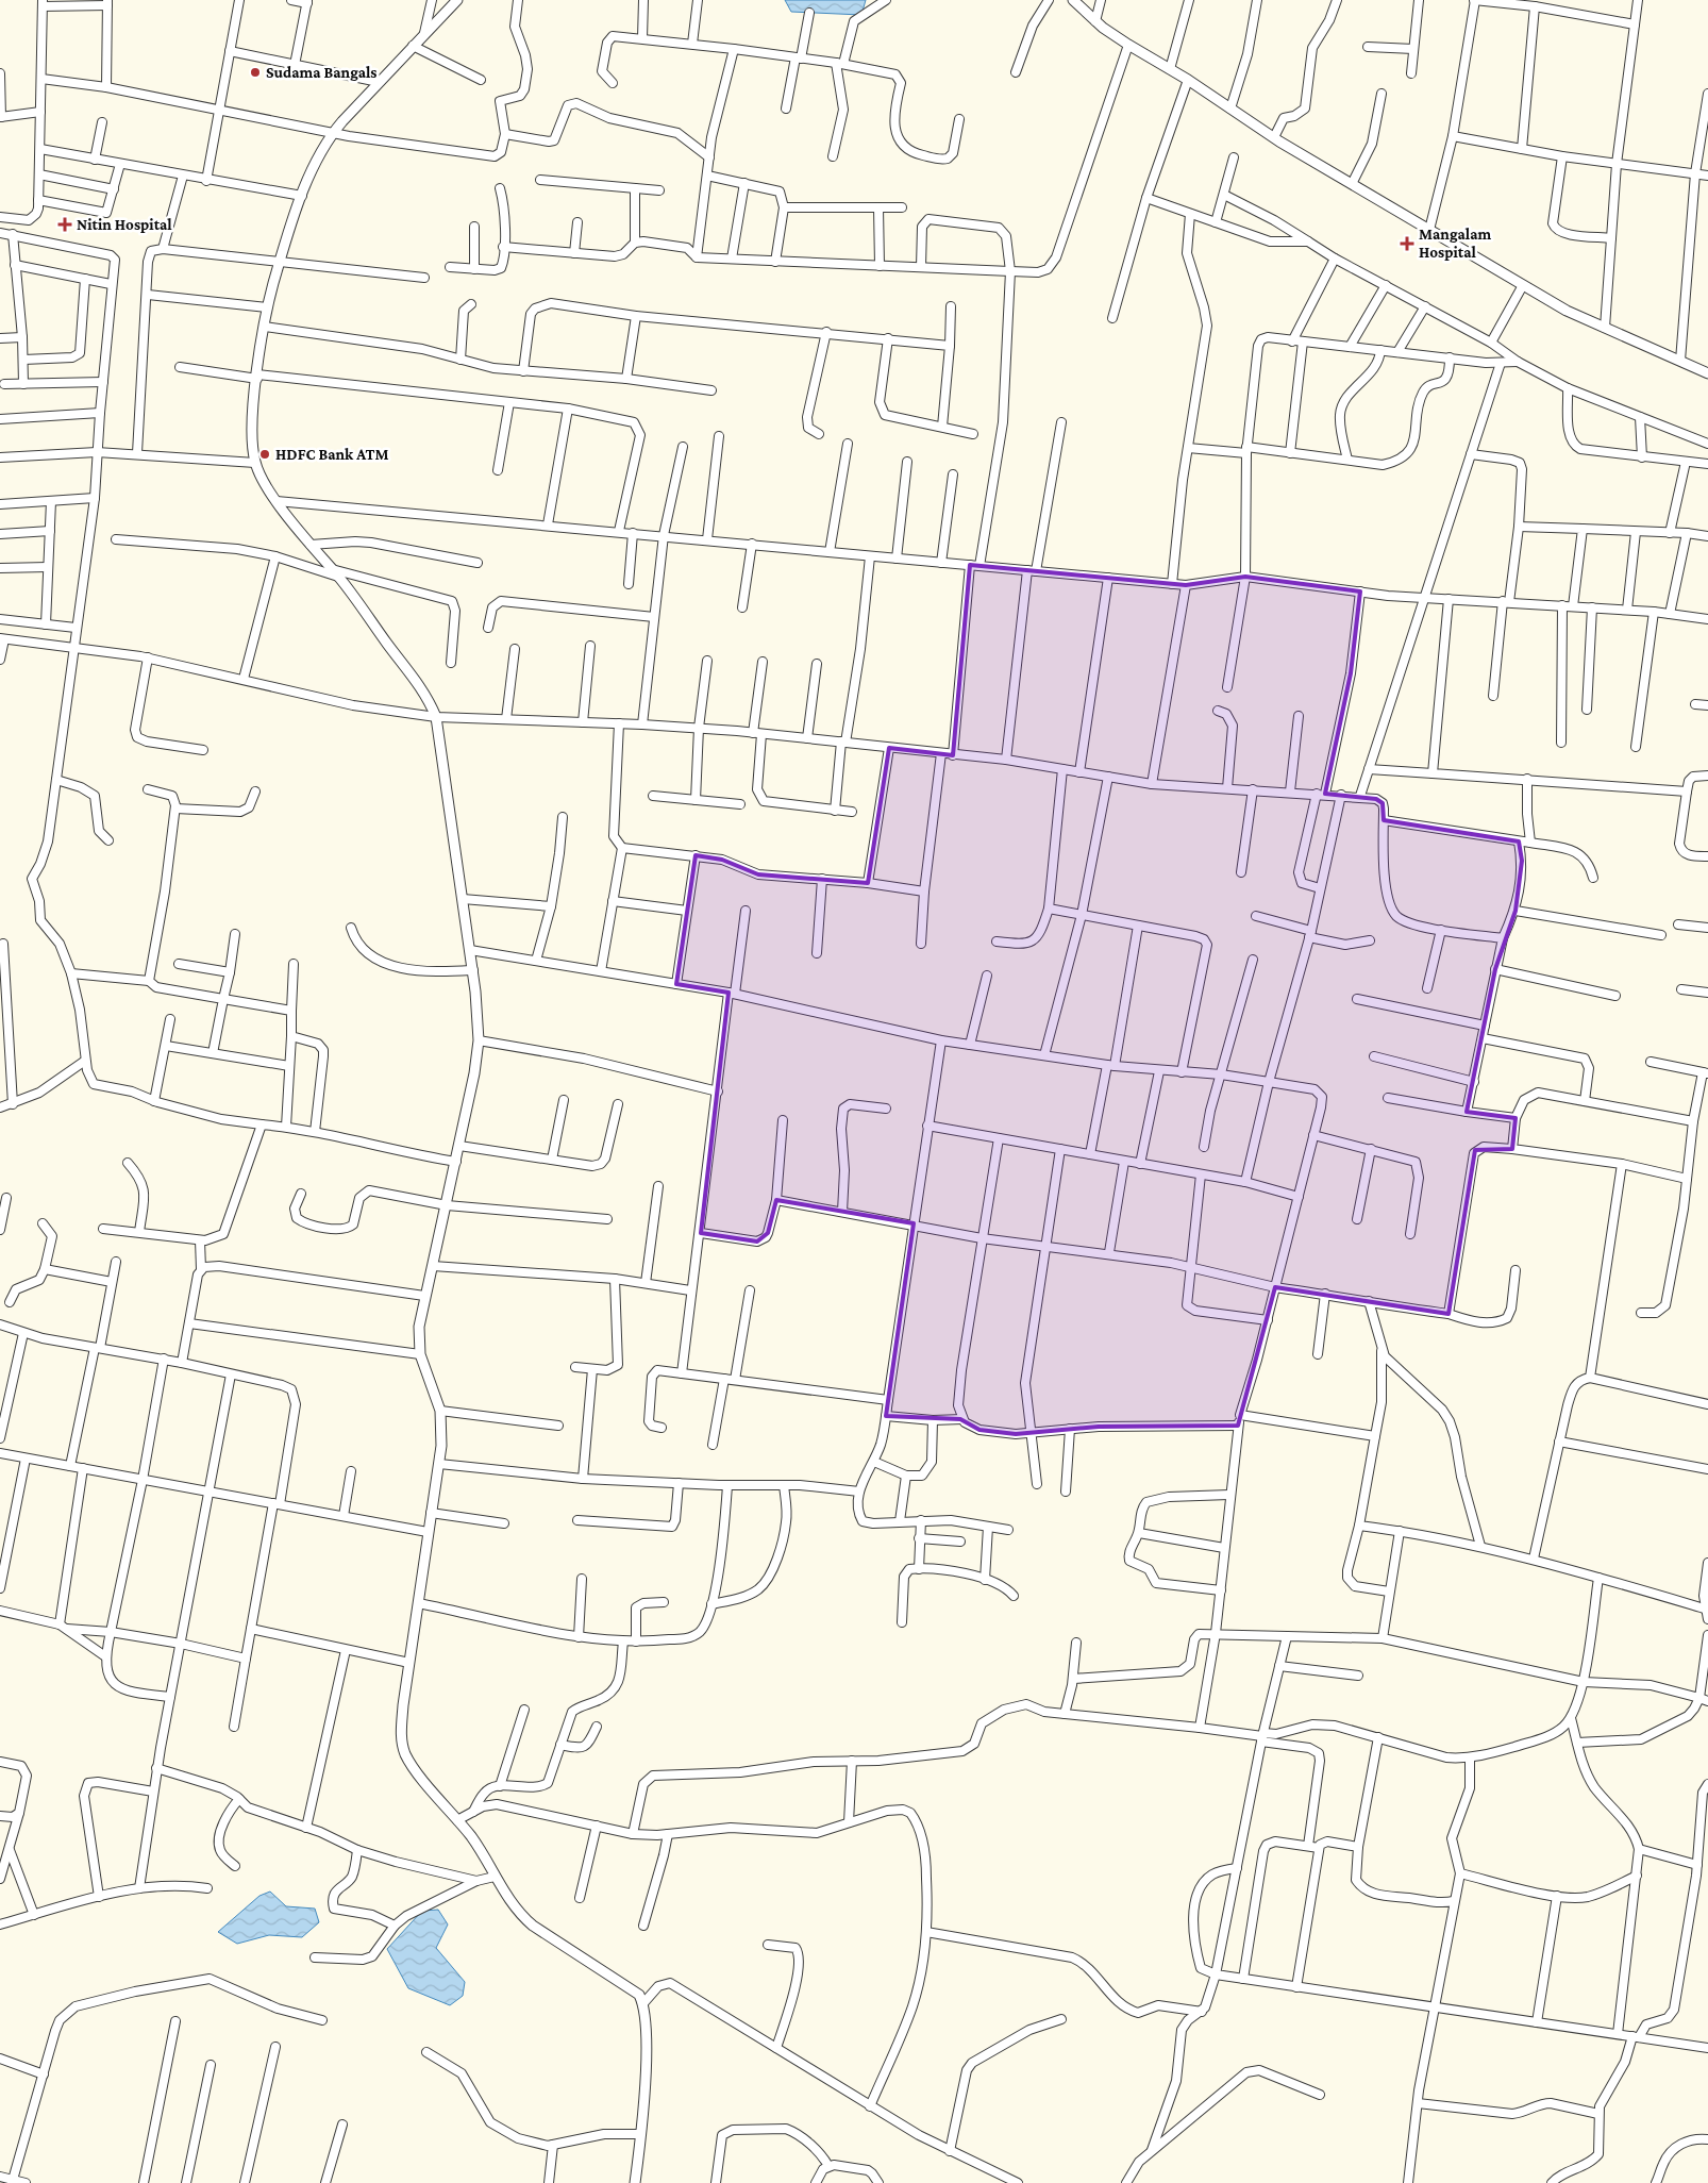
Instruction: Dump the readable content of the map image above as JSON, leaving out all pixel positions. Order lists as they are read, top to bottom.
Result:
{
  "places": {
    "other": ["Sudama Bangals", "HDFC Bank ATM"],
    "health": ["Nitin Hospital", "Mangalam Hospital"]
  }
}
